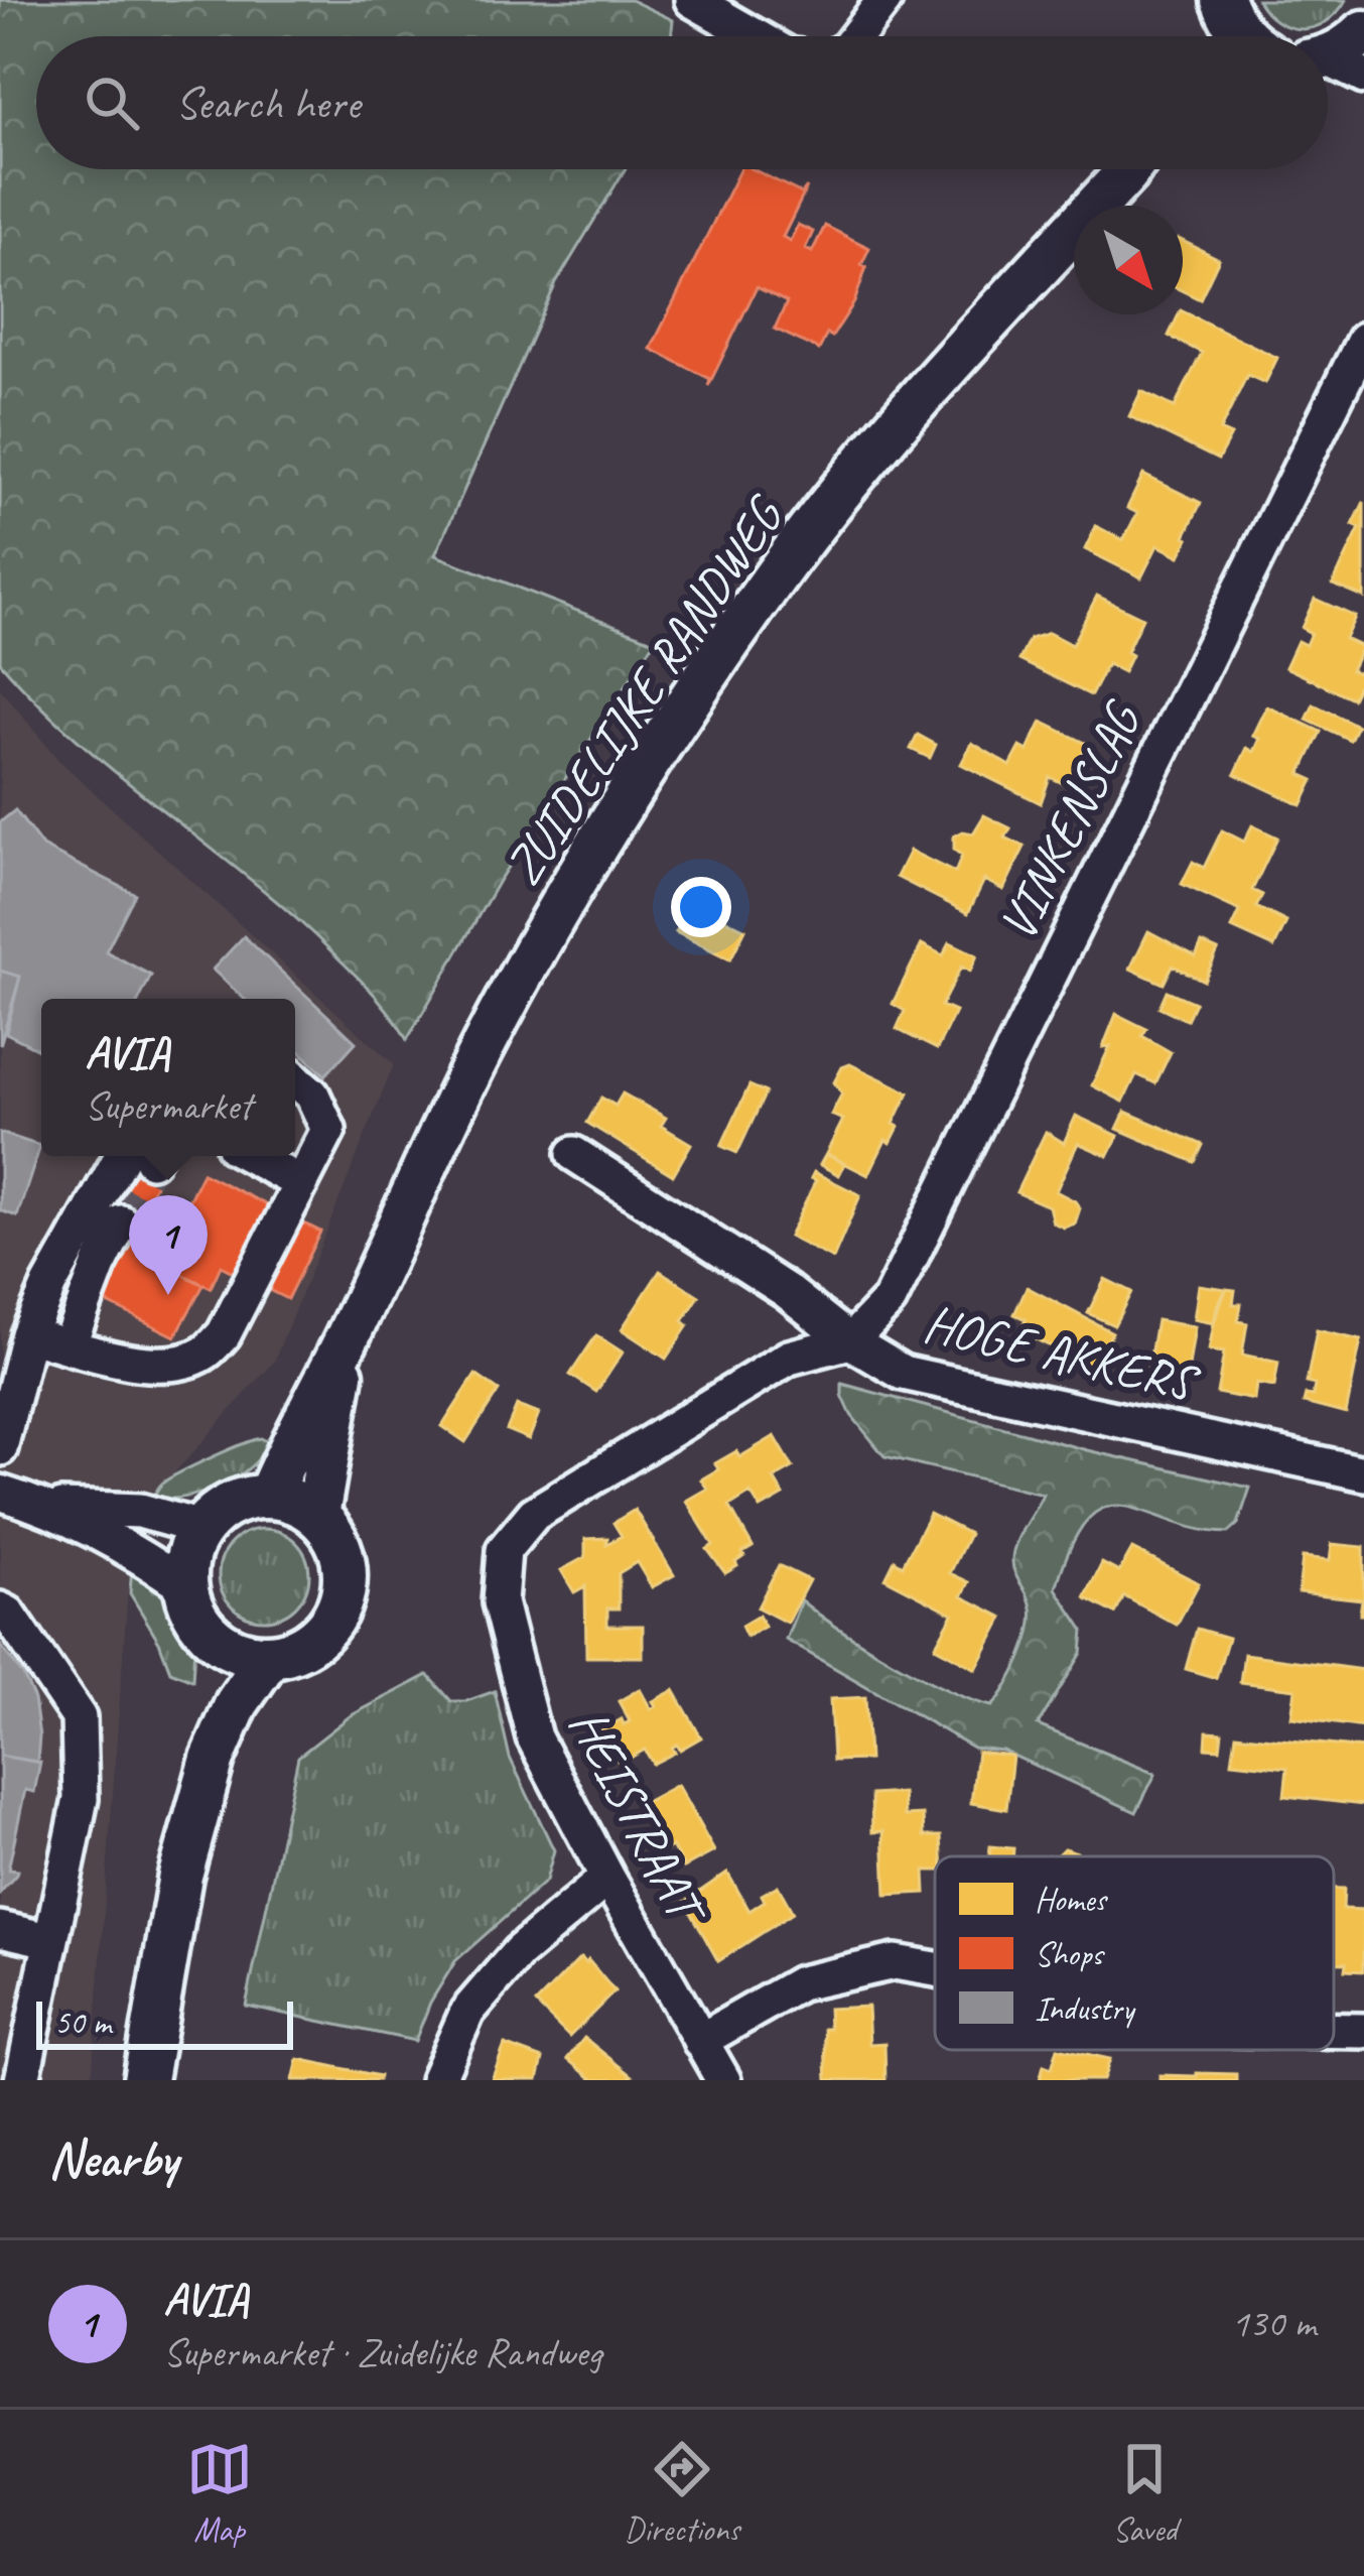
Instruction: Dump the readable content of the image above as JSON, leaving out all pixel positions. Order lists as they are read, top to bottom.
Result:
{
  "streets": {
    "main road": ["ZUIDELIJKE RANDWEG"],
    "street": ["VINKENSLAG", "HOGE AKKERS", "HEISTRAAT"]
  },
  "crossings": [
    ["VINKENSLAG", "HOGE AKKERS"],
    ["VINKENSLAG", "HEISTRAAT"],
    ["HOGE AKKERS", "HEISTRAAT"]
  ],
  "legend": ["Homes", "Shops", "Industry"],
  "scale_bar": "50 m",
  "north": "bottom right",
  "page": {
    "search": "Search here",
    "popup": ["AVIA", "Supermarket"],
    "pins": "1",
    "scale": "50 m",
    "heading": "Nearby",
    "list": [
      {
        "mark": "1",
        "name": "AVIA",
        "note": "Supermarket · Zuidelijke Randweg",
        "value": "130 m"
      }
    ],
    "nav": ["Map", "Directions", "Saved"]
  }
}
